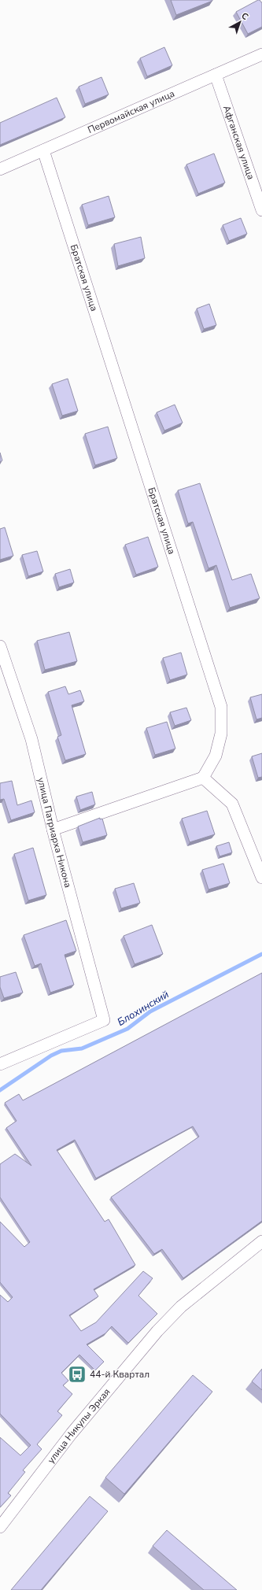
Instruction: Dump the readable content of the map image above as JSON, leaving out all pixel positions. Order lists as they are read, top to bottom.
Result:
{
  "streets": {
    "street": [
      "Первомайская улица",
      "Афганская улица",
      "Братская улица",
      "улица Патриарха Никона",
      "улица Никулы Эркая"
    ]
  },
  "crossings": [
    ["Первомайская улица", "Афганская улица"],
    ["Первомайская улица", "Братская улица"]
  ],
  "water": ["Блохинский"],
  "places": {
    "bus stop": ["44-й Квартал"]
  },
  "north": "top right"
}
